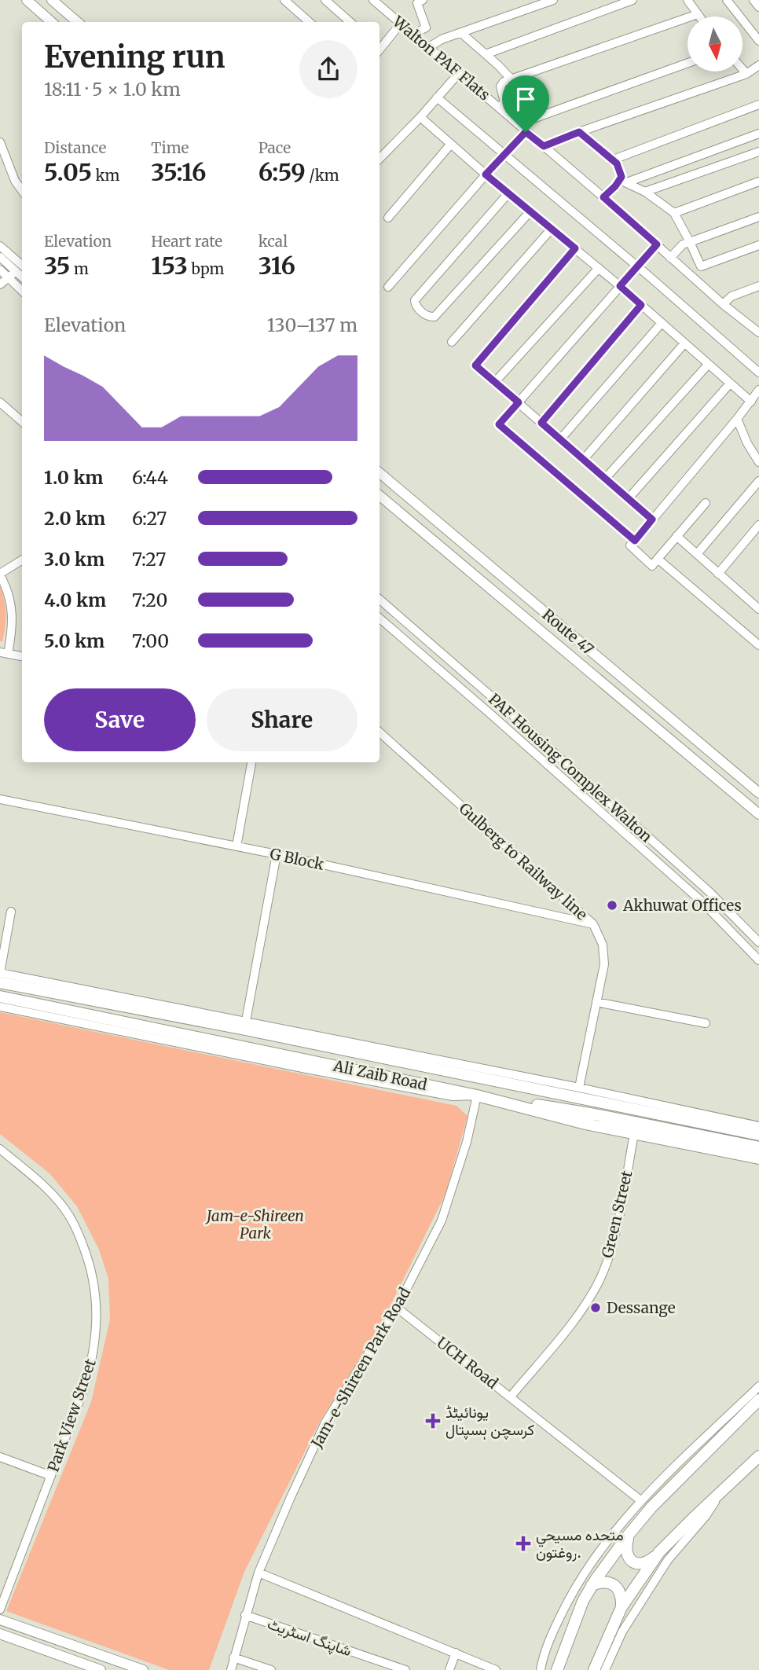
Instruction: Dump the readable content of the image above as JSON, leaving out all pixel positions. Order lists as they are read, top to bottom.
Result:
{
  "streets": {
    "main road": ["Ali Zaib Road"],
    "street": [
      "Walton PAF Flats",
      "Route 47",
      "PAF Housing Complex Walton",
      "G Block",
      "Gulberg to Railway line",
      "Green Street",
      "UCH Road",
      "Jam-e-Shireen Park Road",
      "Park View Street",
      "شاپنگ اسٹریٹ"
    ]
  },
  "crossings": [
    ["G Block", "Gulberg to Railway line"],
    ["Ali Zaib Road", "Green Street"],
    ["Ali Zaib Road", "Jam-e-Shireen Park Road"],
    ["Green Street", "UCH Road"],
    ["UCH Road", "Jam-e-Shireen Park Road"],
    ["Jam-e-Shireen Park Road", "شاپنگ اسٹریٹ"]
  ],
  "parks": ["Jam-e-Shireen Park"],
  "places": {
    "other": ["Akhuwat Offices", "Dessange"],
    "health": ["یونائیٹڈ کرسچن ہسپتال", "متحده مسیحي روغتون."]
  },
  "north": "bottom",
  "page": {
    "heading": ["Evening run", "18:11 · 5 × 1.0 km"],
    "stats": [
      ["Distance", "5.05 km"],
      ["Time", "35:16"],
      ["Pace", "6:59 /km"],
      ["Elevation", "35 m"],
      ["Heart rate", "153 bpm"],
      ["kcal", "316"]
    ],
    "chart": ["Elevation", "130–137 m"],
    "list": [
      {
        "name": "1.0 km",
        "note": "6:44"
      },
      {
        "name": "2.0 km",
        "note": "6:27"
      },
      {
        "name": "3.0 km",
        "note": "7:27"
      },
      {
        "name": "4.0 km",
        "note": "7:20"
      },
      {
        "name": "5.0 km",
        "note": "7:00"
      }
    ],
    "buttons": ["Save", "Share"]
  }
}
